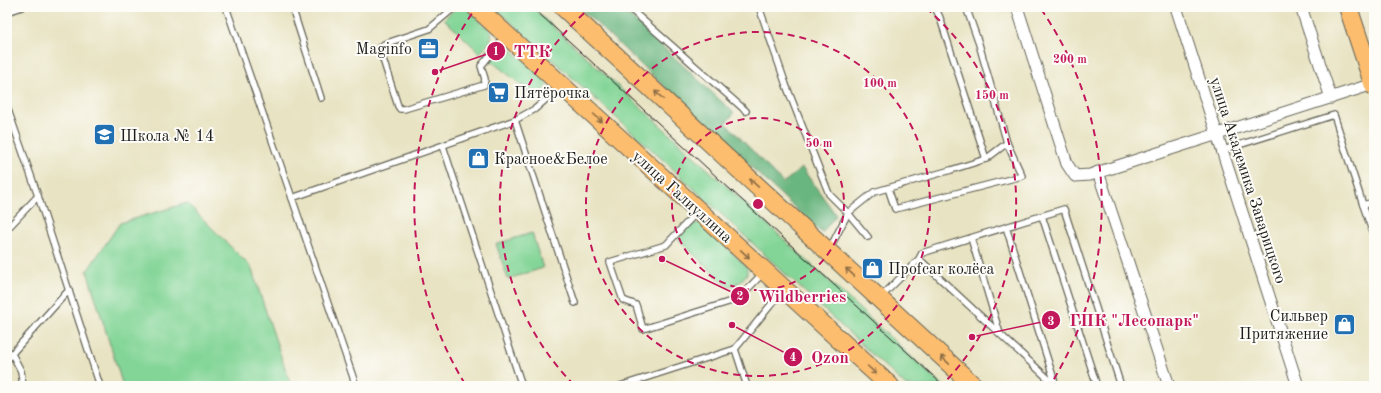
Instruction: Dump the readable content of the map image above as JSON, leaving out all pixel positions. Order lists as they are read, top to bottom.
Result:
{
  "streets": {
    "main road": ["улица Галиуллина"],
    "street": ["улица Академика Заварицкого"]
  },
  "places": {
    "office": ["Maginfo"],
    "other": [
      "ТТК",
      "Wildberries",
      "Ozon",
      "ГПК \"Лесопарк\""
    ],
    "supermarket": ["Пятёрочка"],
    "school or university": ["Школа № 14"],
    "shop": ["Красное&Белое", "Проfcar колёса", "Сильвер Притяжение"]
  },
  "rings": [
    "200 m",
    "100 m",
    "150 m",
    "50 m"
  ]
}
